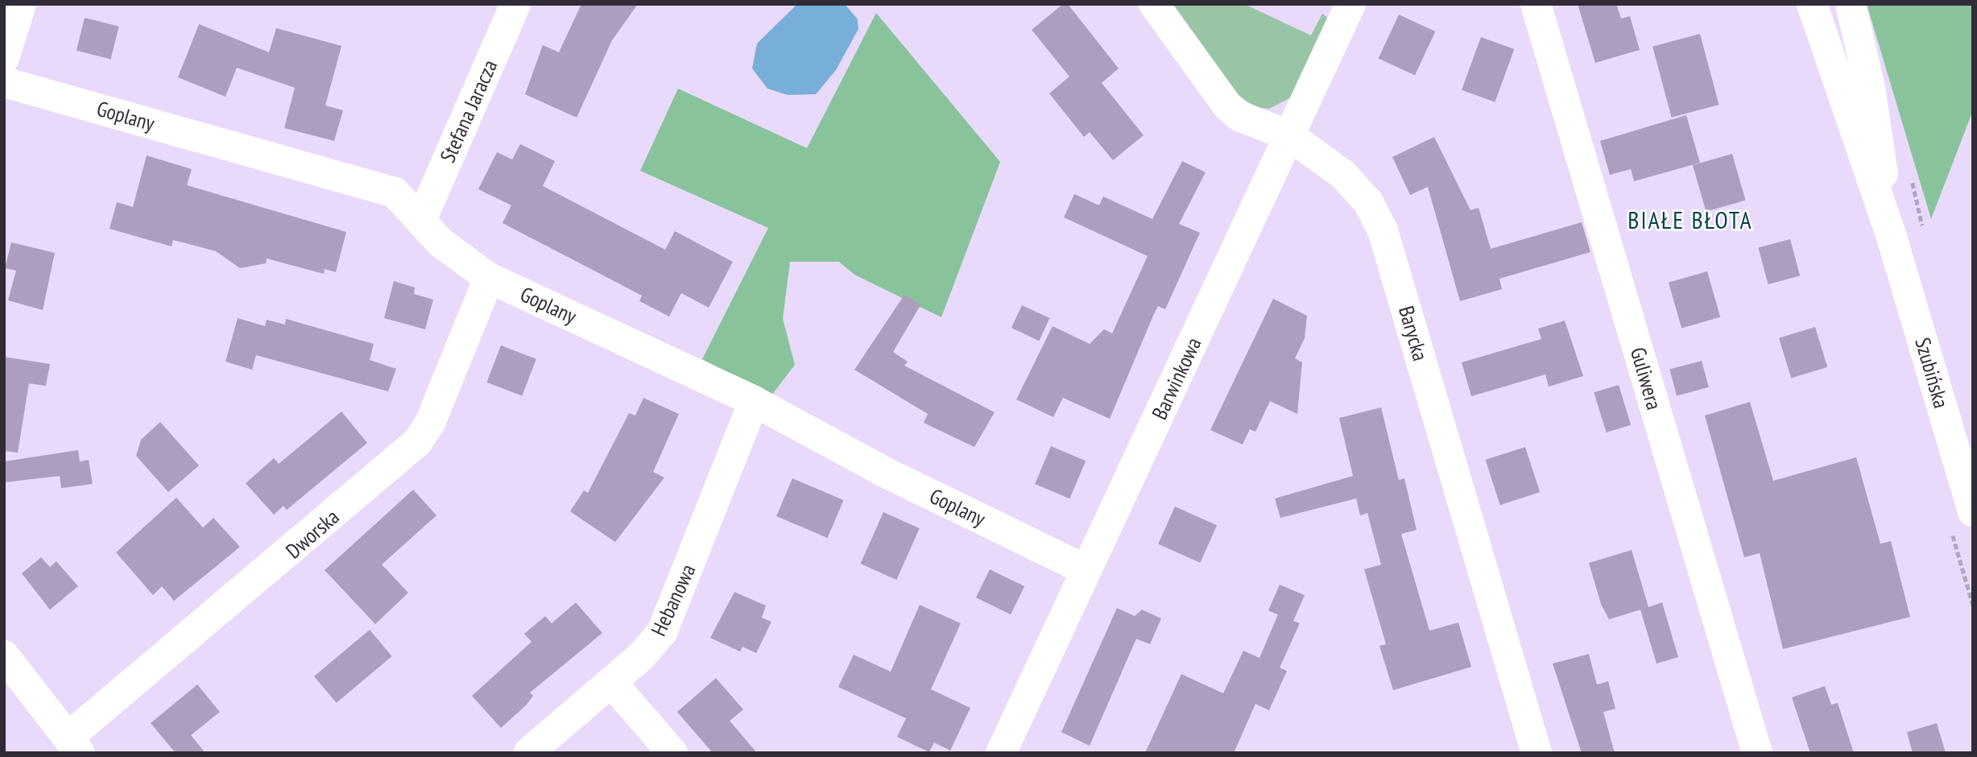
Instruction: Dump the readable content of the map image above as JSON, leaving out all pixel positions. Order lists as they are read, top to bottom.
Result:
{
  "streets": {
    "street": [
      "Stefana Jaracza",
      "Goplany",
      "Barycka",
      "Szubińska",
      "Barwinkowa",
      "Guliwera",
      "Dworska",
      "Hebanowa"
    ]
  },
  "crossings": [
    ["Stefana Jaracza", "Goplany"],
    ["Goplany", "Barwinkowa"],
    ["Goplany", "Dworska"],
    ["Goplany", "Hebanowa"],
    ["Barycka", "Barwinkowa"]
  ],
  "districts": ["BIAŁE BŁOTA"]
}
